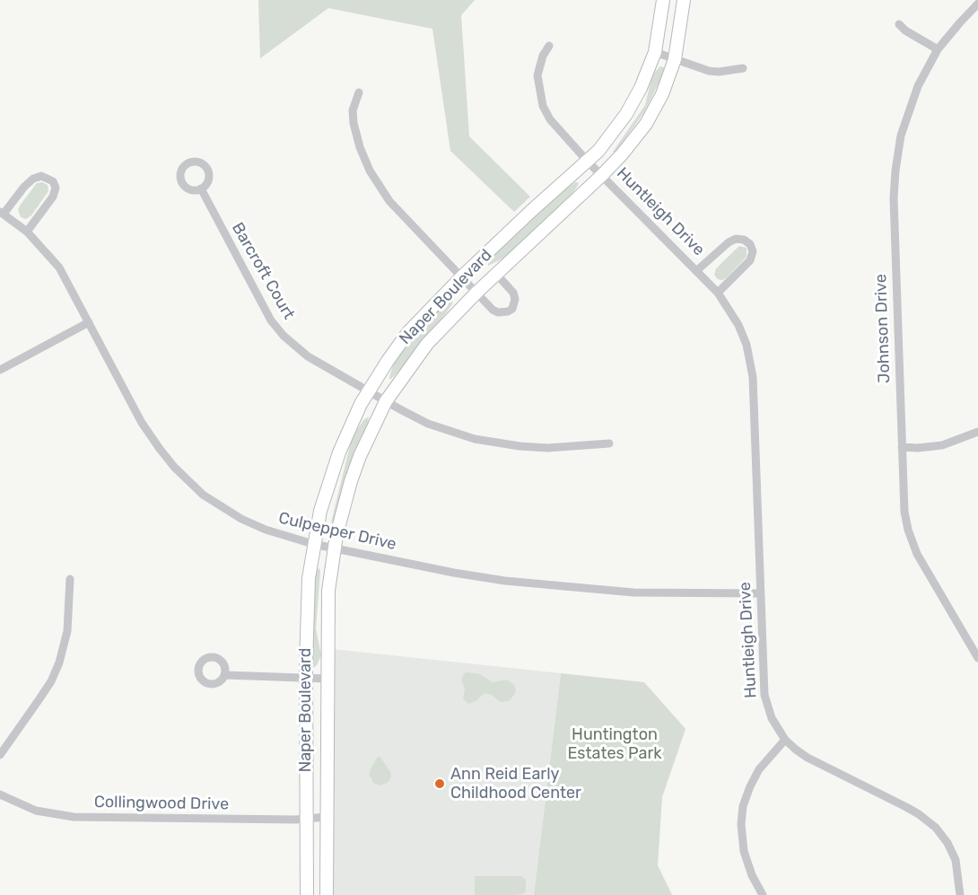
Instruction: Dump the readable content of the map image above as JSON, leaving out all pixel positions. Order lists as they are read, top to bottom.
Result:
{
  "streets": {
    "main road": ["Naper Boulevard"],
    "street": [
      "Huntleigh Drive",
      "Barcroft Court",
      "Johnson Drive",
      "Culpepper Drive",
      "Collingwood Drive"
    ]
  },
  "crossings": [
    ["Huntleigh Drive", "Naper Boulevard"],
    ["Huntleigh Drive", "Culpepper Drive"],
    ["Barcroft Court", "Naper Boulevard"],
    ["Naper Boulevard", "Culpepper Drive"],
    ["Naper Boulevard", "Collingwood Drive"]
  ],
  "parks": ["Huntington Estates Park"],
  "places": ["Ann Reid Early Childhood Center"]
}
